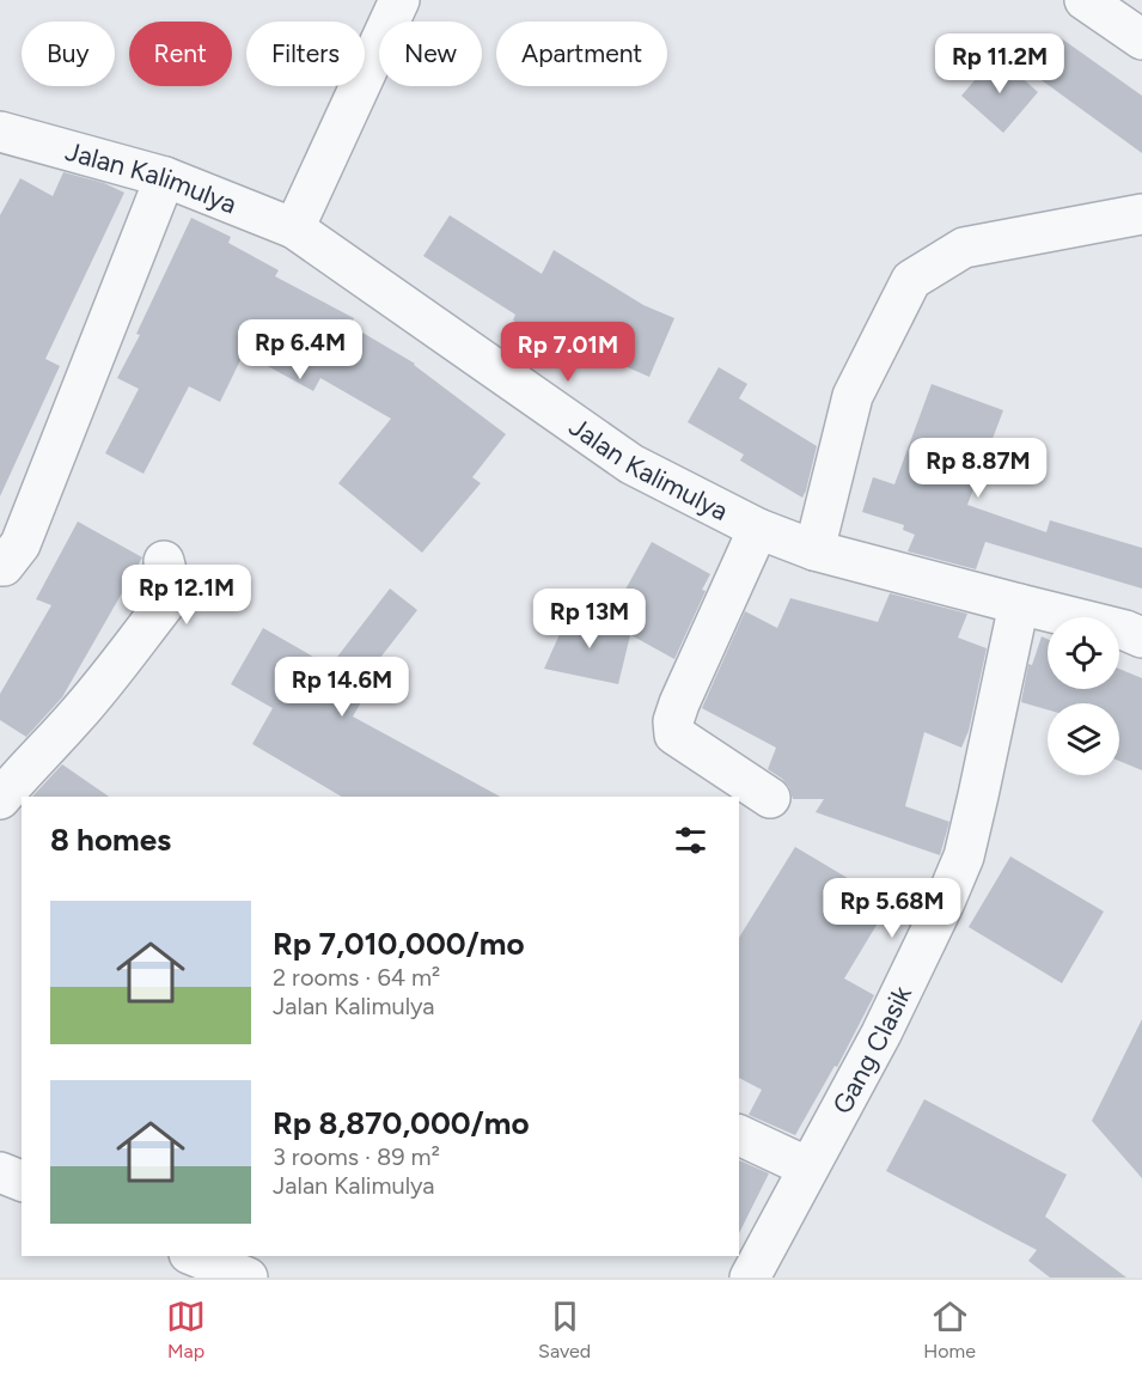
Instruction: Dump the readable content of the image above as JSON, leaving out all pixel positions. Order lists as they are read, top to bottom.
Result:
{
  "streets": {
    "street": ["Jalan Kalimulya", "Gang Clasik"]
  },
  "crossings": [
    ["Jalan Kalimulya", "Gang Clasik"]
  ],
  "page": {
    "chip": [
      "Buy",
      "Rent",
      "Filters",
      "New",
      "Apartment"
    ],
    "price": [
      "Rp 11.2M",
      "Rp 6.4M",
      "Rp 7.01M",
      "Rp 8.87M",
      "Rp 12.1M",
      "Rp 13M",
      "Rp 14.6M",
      "Rp 5.68M"
    ],
    "heading": "8 homes",
    "list": [
      {
        "name": "Rp 7,010,000/mo",
        "note": "2 rooms · 64 m² · Jalan Kalimulya"
      },
      {
        "name": "Rp 8,870,000/mo",
        "note": "3 rooms · 89 m² · Jalan Kalimulya"
      }
    ],
    "tabs": ["Map", "Saved", "Home"]
  }
}
